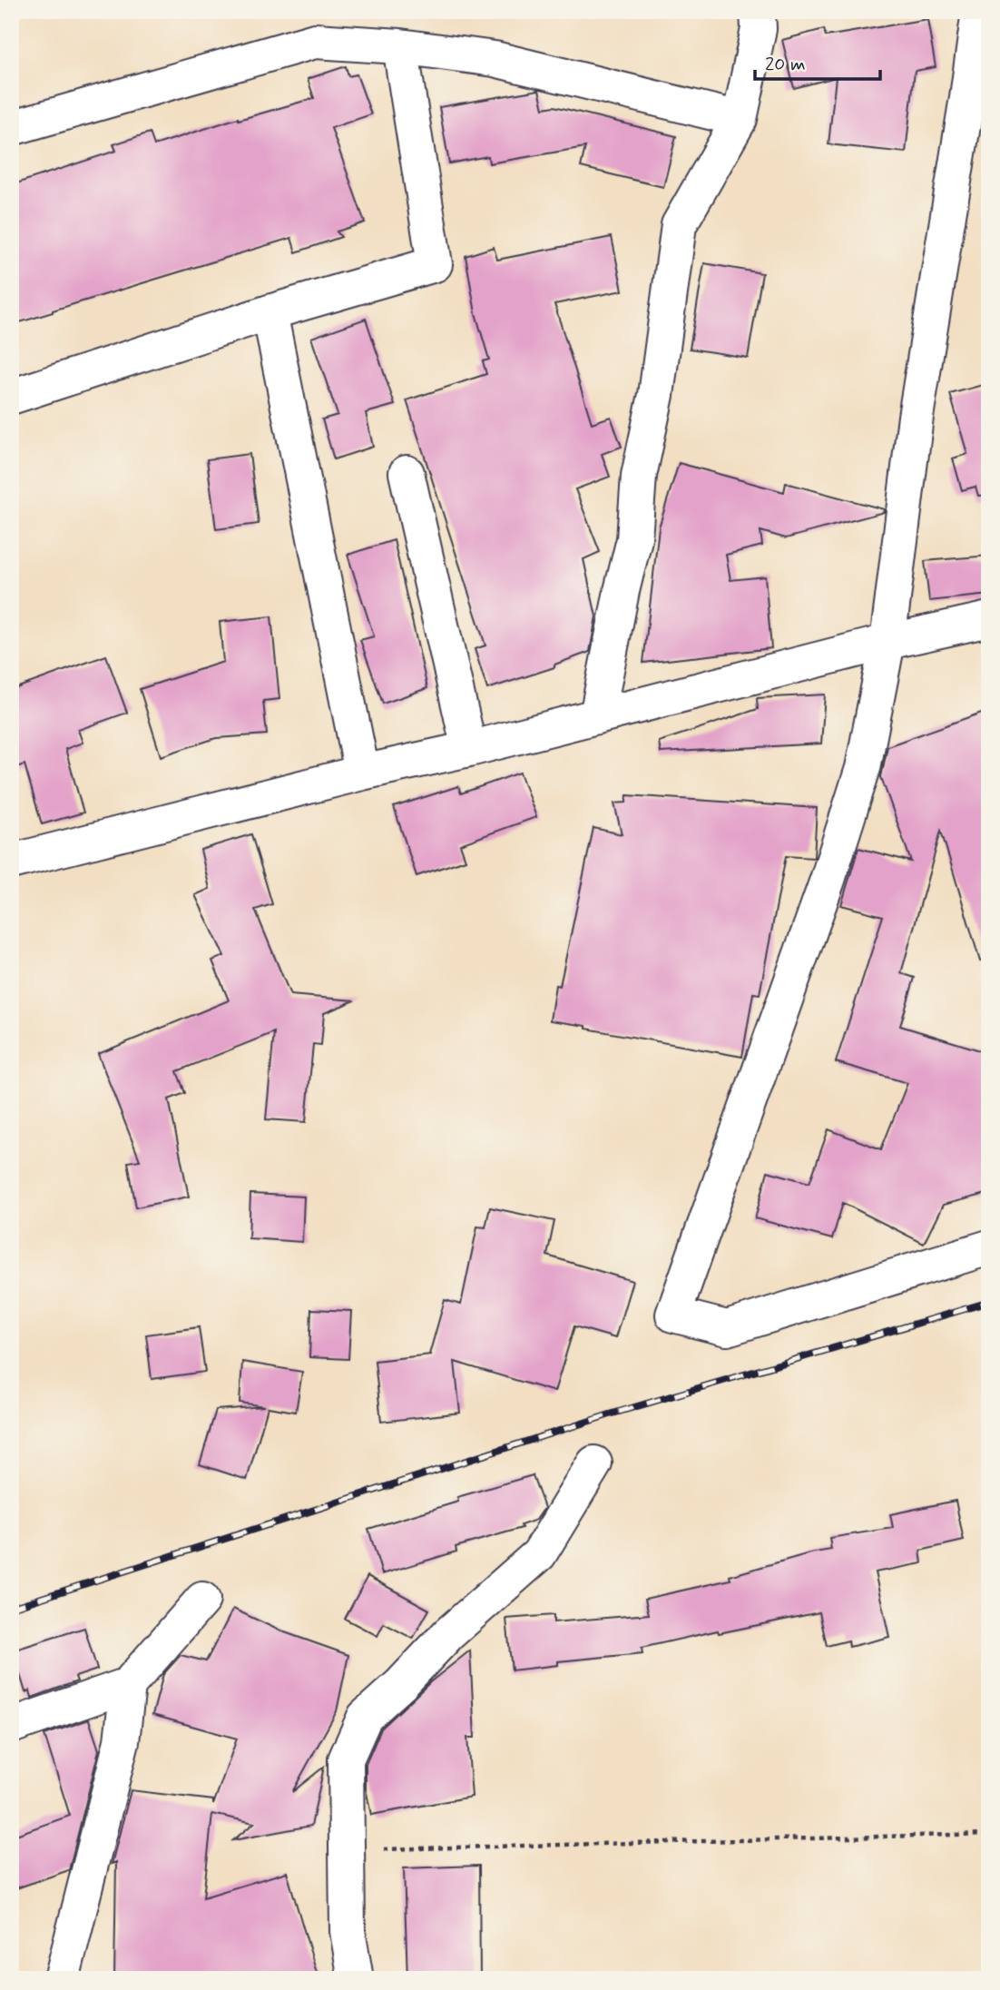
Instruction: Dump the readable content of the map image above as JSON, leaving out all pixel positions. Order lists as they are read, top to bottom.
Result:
{
  "scale_bar": "20 m"
}
